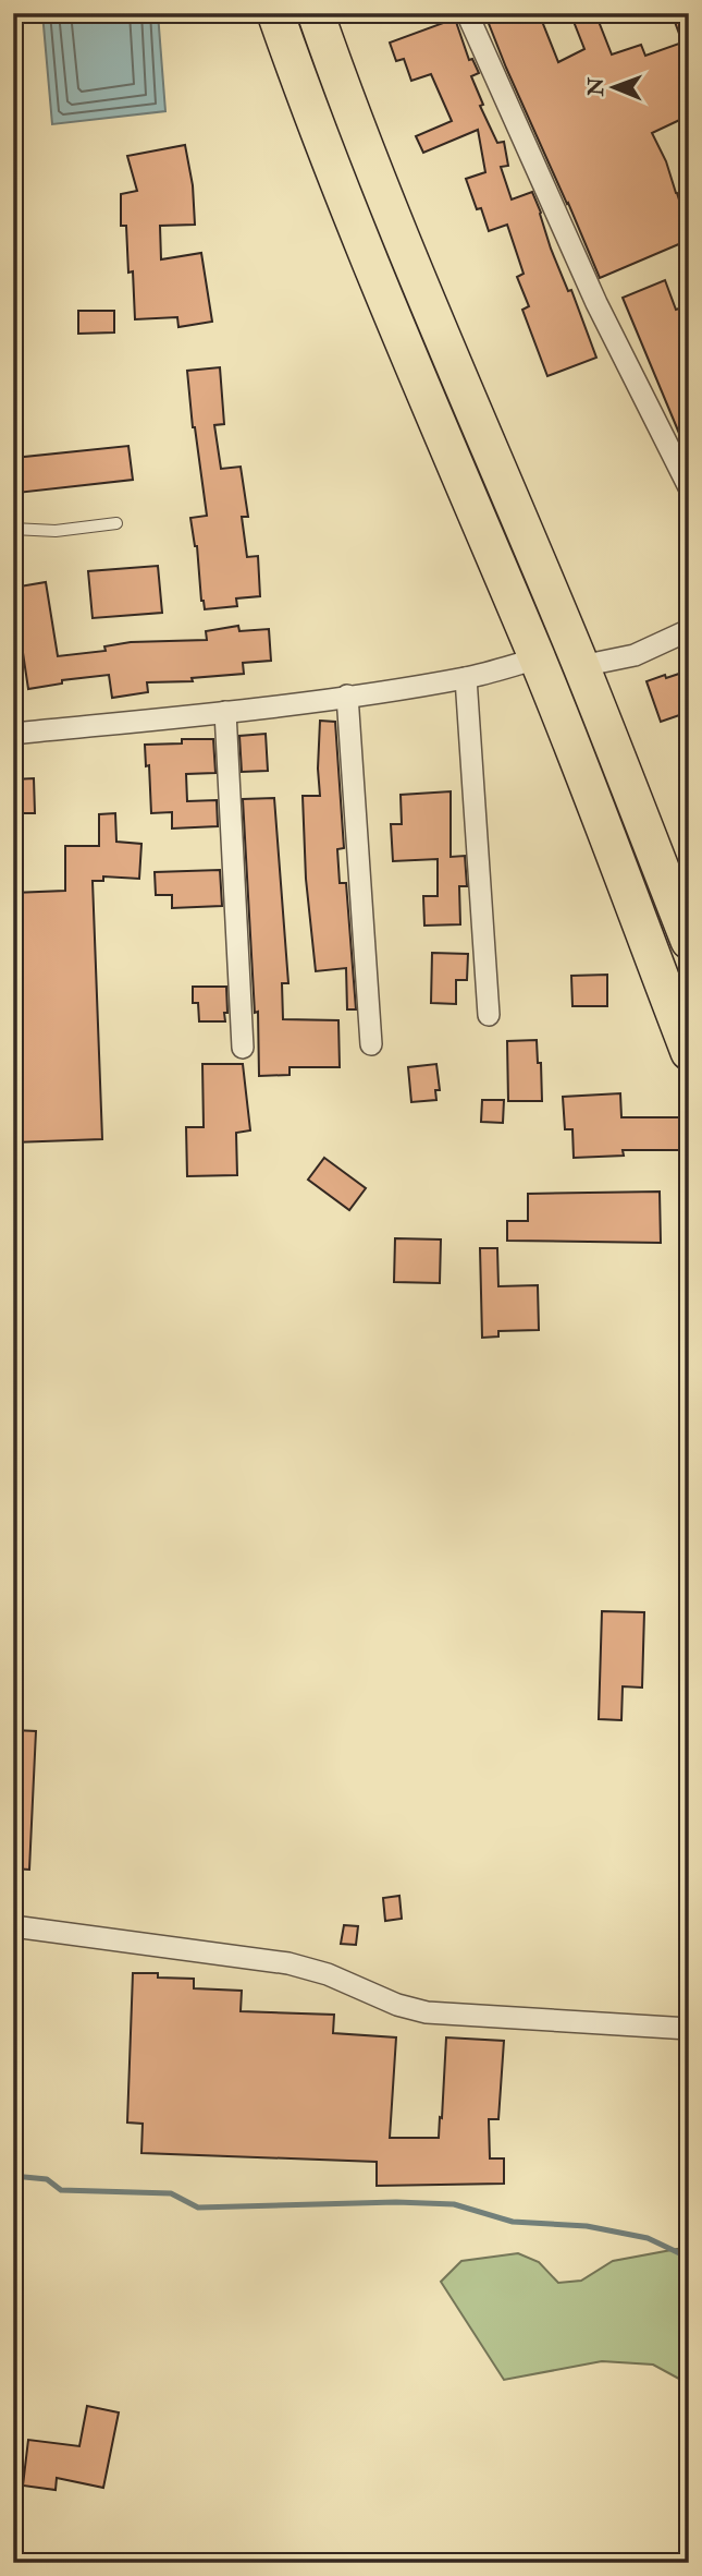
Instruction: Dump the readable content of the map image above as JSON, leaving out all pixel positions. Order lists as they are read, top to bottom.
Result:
{
  "north": "left"
}
